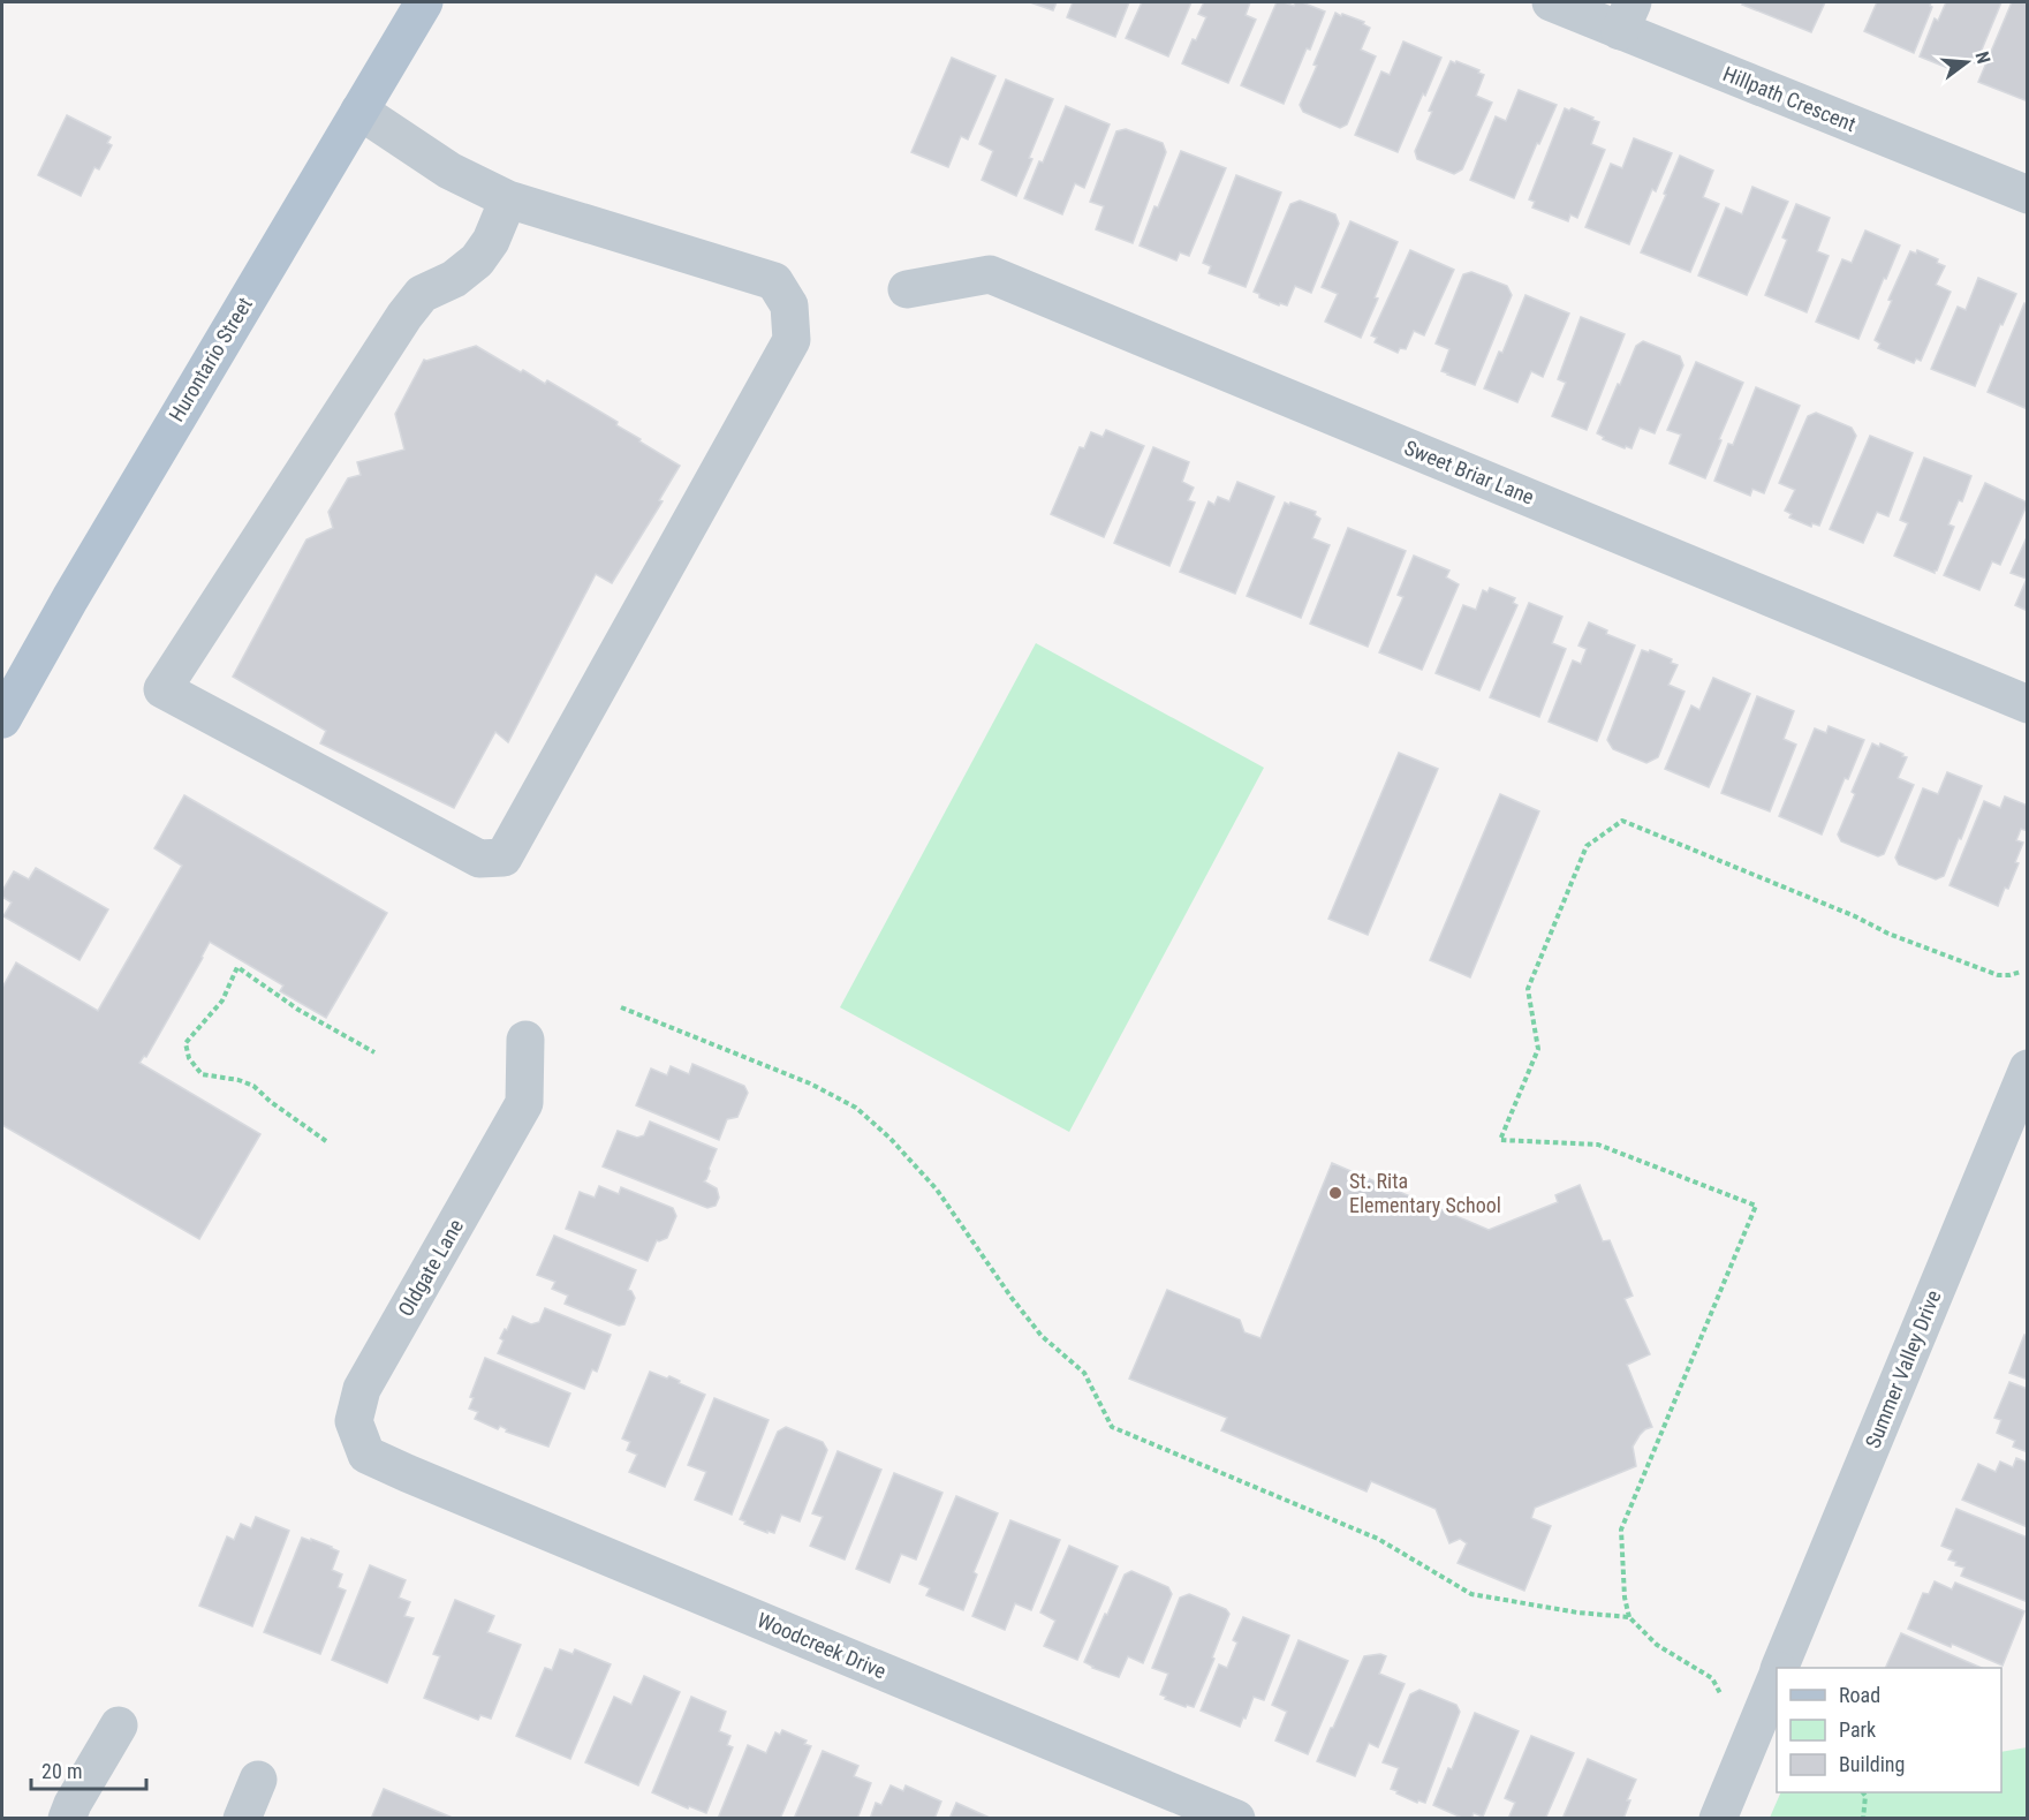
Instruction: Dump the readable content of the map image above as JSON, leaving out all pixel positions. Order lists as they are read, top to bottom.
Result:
{
  "streets": {
    "main road": ["Hurontario Street"],
    "street": [
      "Hillpath Crescent",
      "Sweet Briar Lane",
      "Oldgate Lane",
      "Summer Valley Drive",
      "Woodcreek Drive"
    ]
  },
  "crossings": [
    ["Oldgate Lane", "Woodcreek Drive"]
  ],
  "places": ["St. Rita Elementary School"],
  "legend": ["Road", "Park", "Building"],
  "scale_bar": "20 m",
  "north": "right"
}
